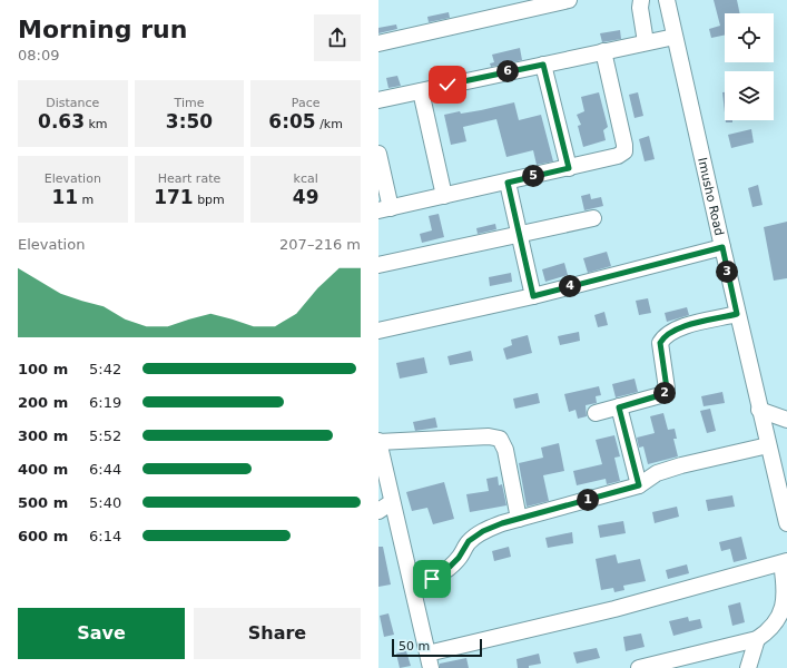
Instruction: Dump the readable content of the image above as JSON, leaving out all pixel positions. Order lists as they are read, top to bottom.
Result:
{
  "streets": {
    "street": ["Imusho Road"]
  },
  "scale_bar": "50 m",
  "page": {
    "heading": ["Morning run", "08:09"],
    "pins": [
      "6",
      "5",
      "3",
      "4",
      "2",
      "1"
    ],
    "stats": [
      ["Distance", "0.63 km"],
      ["Time", "3:50"],
      ["Pace", "6:05 /km"],
      ["Elevation", "11 m"],
      ["Heart rate", "171 bpm"],
      ["kcal", "49"]
    ],
    "chart": ["Elevation", "207–216 m"],
    "list": [
      {
        "name": "100 m",
        "note": "5:42"
      },
      {
        "name": "200 m",
        "note": "6:19"
      },
      {
        "name": "300 m",
        "note": "5:52"
      },
      {
        "name": "400 m",
        "note": "6:44"
      },
      {
        "name": "500 m",
        "note": "5:40"
      },
      {
        "name": "600 m",
        "note": "6:14"
      }
    ],
    "buttons": ["Save", "Share"],
    "scale": "50 m"
  }
}
